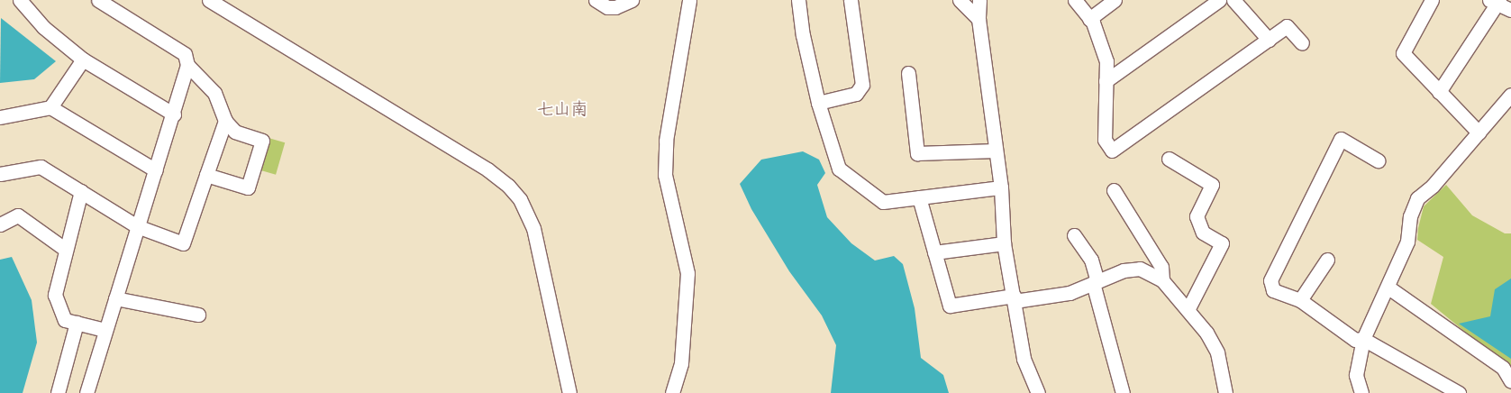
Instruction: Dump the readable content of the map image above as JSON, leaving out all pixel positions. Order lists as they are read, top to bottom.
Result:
{
  "districts": ["七山南"]
}
